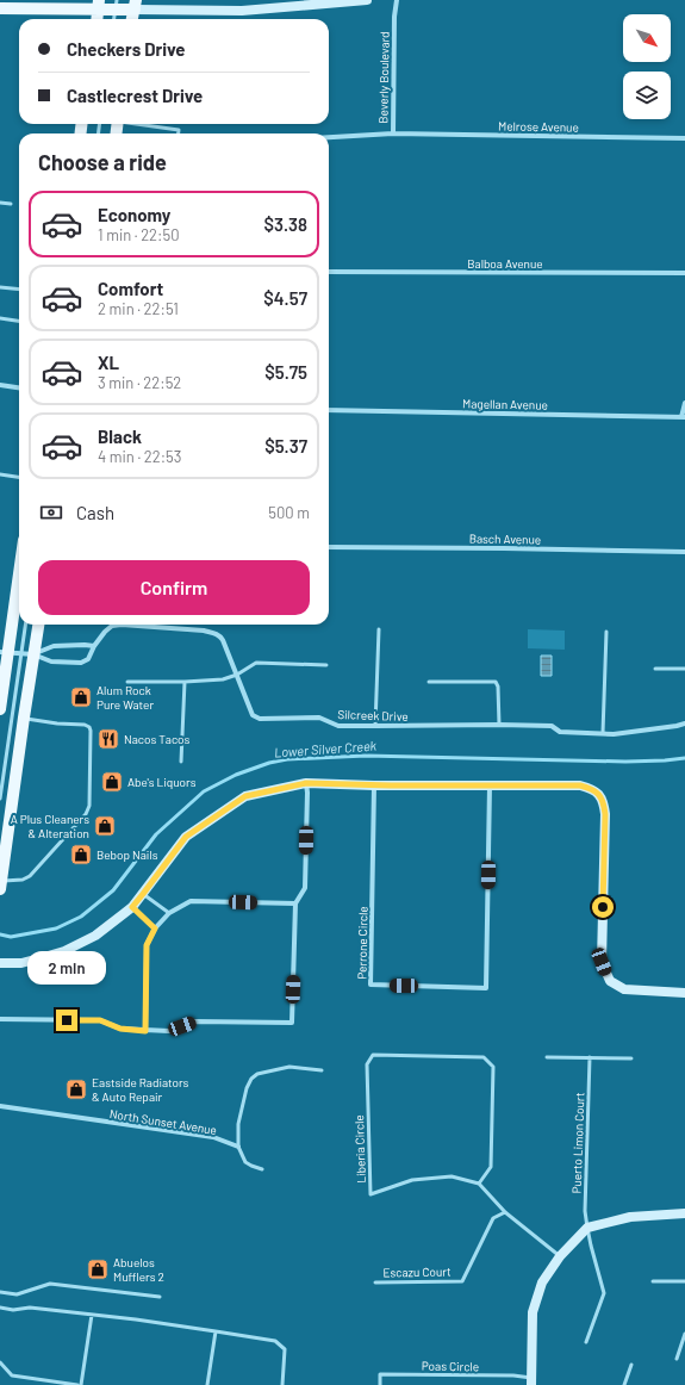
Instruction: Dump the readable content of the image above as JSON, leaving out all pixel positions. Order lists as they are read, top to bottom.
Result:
{
  "streets": {
    "street": [
      "Beverly Boulevard",
      "Melrose Avenue",
      "Balboa Avenue",
      "Magellan Avenue",
      "Basch Avenue",
      "Silcreek Drive",
      "Perrone Circle",
      "North Sunset Avenue"
    ],
    "lane": [
      "Puerto Limon Court",
      "Liberia Circle",
      "Escazu Court",
      "Poas Circle"
    ]
  },
  "crossings": [
    ["Beverly Boulevard", "Melrose Avenue"]
  ],
  "water": ["Lower Silver Creek"],
  "places": {
    "shop": [
      "Alum Rock Pure Water",
      "Abe's Liquors",
      "A Plus Cleaners & Alteration",
      "Bebop Nails",
      "Eastside Radiators & Auto Repair",
      "Abuelos Mufflers 2"
    ],
    "restaurant": ["Nacos Tacos"]
  },
  "north": "bottom right",
  "page": {
    "banner": ["Checkers Drive", "Castlecrest Drive"],
    "heading": "Choose a ride",
    "list": [
      {
        "name": "Economy",
        "note": "1 min · 22:50",
        "value": "$3.38"
      },
      {
        "name": "Comfort",
        "note": "2 min · 22:51",
        "value": "$4.57"
      },
      {
        "name": "XL",
        "note": "3 min · 22:52",
        "value": "$5.75"
      },
      {
        "name": "Black",
        "note": "4 min · 22:53",
        "value": "$5.37"
      }
    ],
    "pay": ["Cash", "500 m"],
    "buttons": "Confirm",
    "bubble": "2 min"
  }
}
